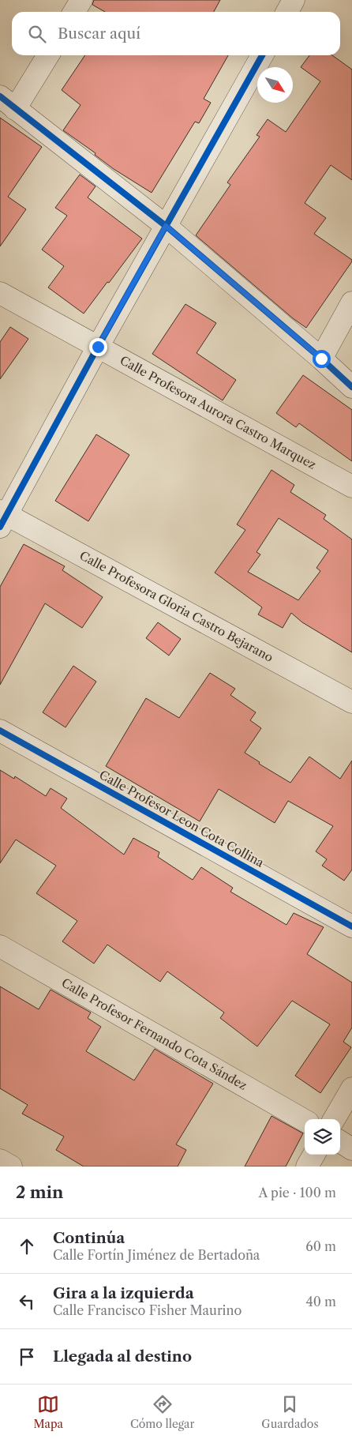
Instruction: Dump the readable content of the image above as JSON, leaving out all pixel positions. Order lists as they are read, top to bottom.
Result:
{
  "streets": {
    "street": [
      "Calle Profesora Aurora Castro Marquez",
      "Calle Profesora Gloria Castro Bejarano",
      "Calle Profesor Leon Cota Collina",
      "Calle Profesor Fernando Cota Sández"
    ]
  },
  "north": "bottom right",
  "page": {
    "search": "Buscar aquí",
    "heading": ["2 min", "A pie · 100 m"],
    "list": [
      ["Continúa", "Calle Fortín Jiménez de Bertadoña", "60 m"],
      ["Gira a la izquierda", "Calle Francisco Fisher Maurino", "40 m"],
      "Llegada al destino"
    ],
    "nav": ["Mapa", "Cómo llegar", "Guardados"]
  }
}
